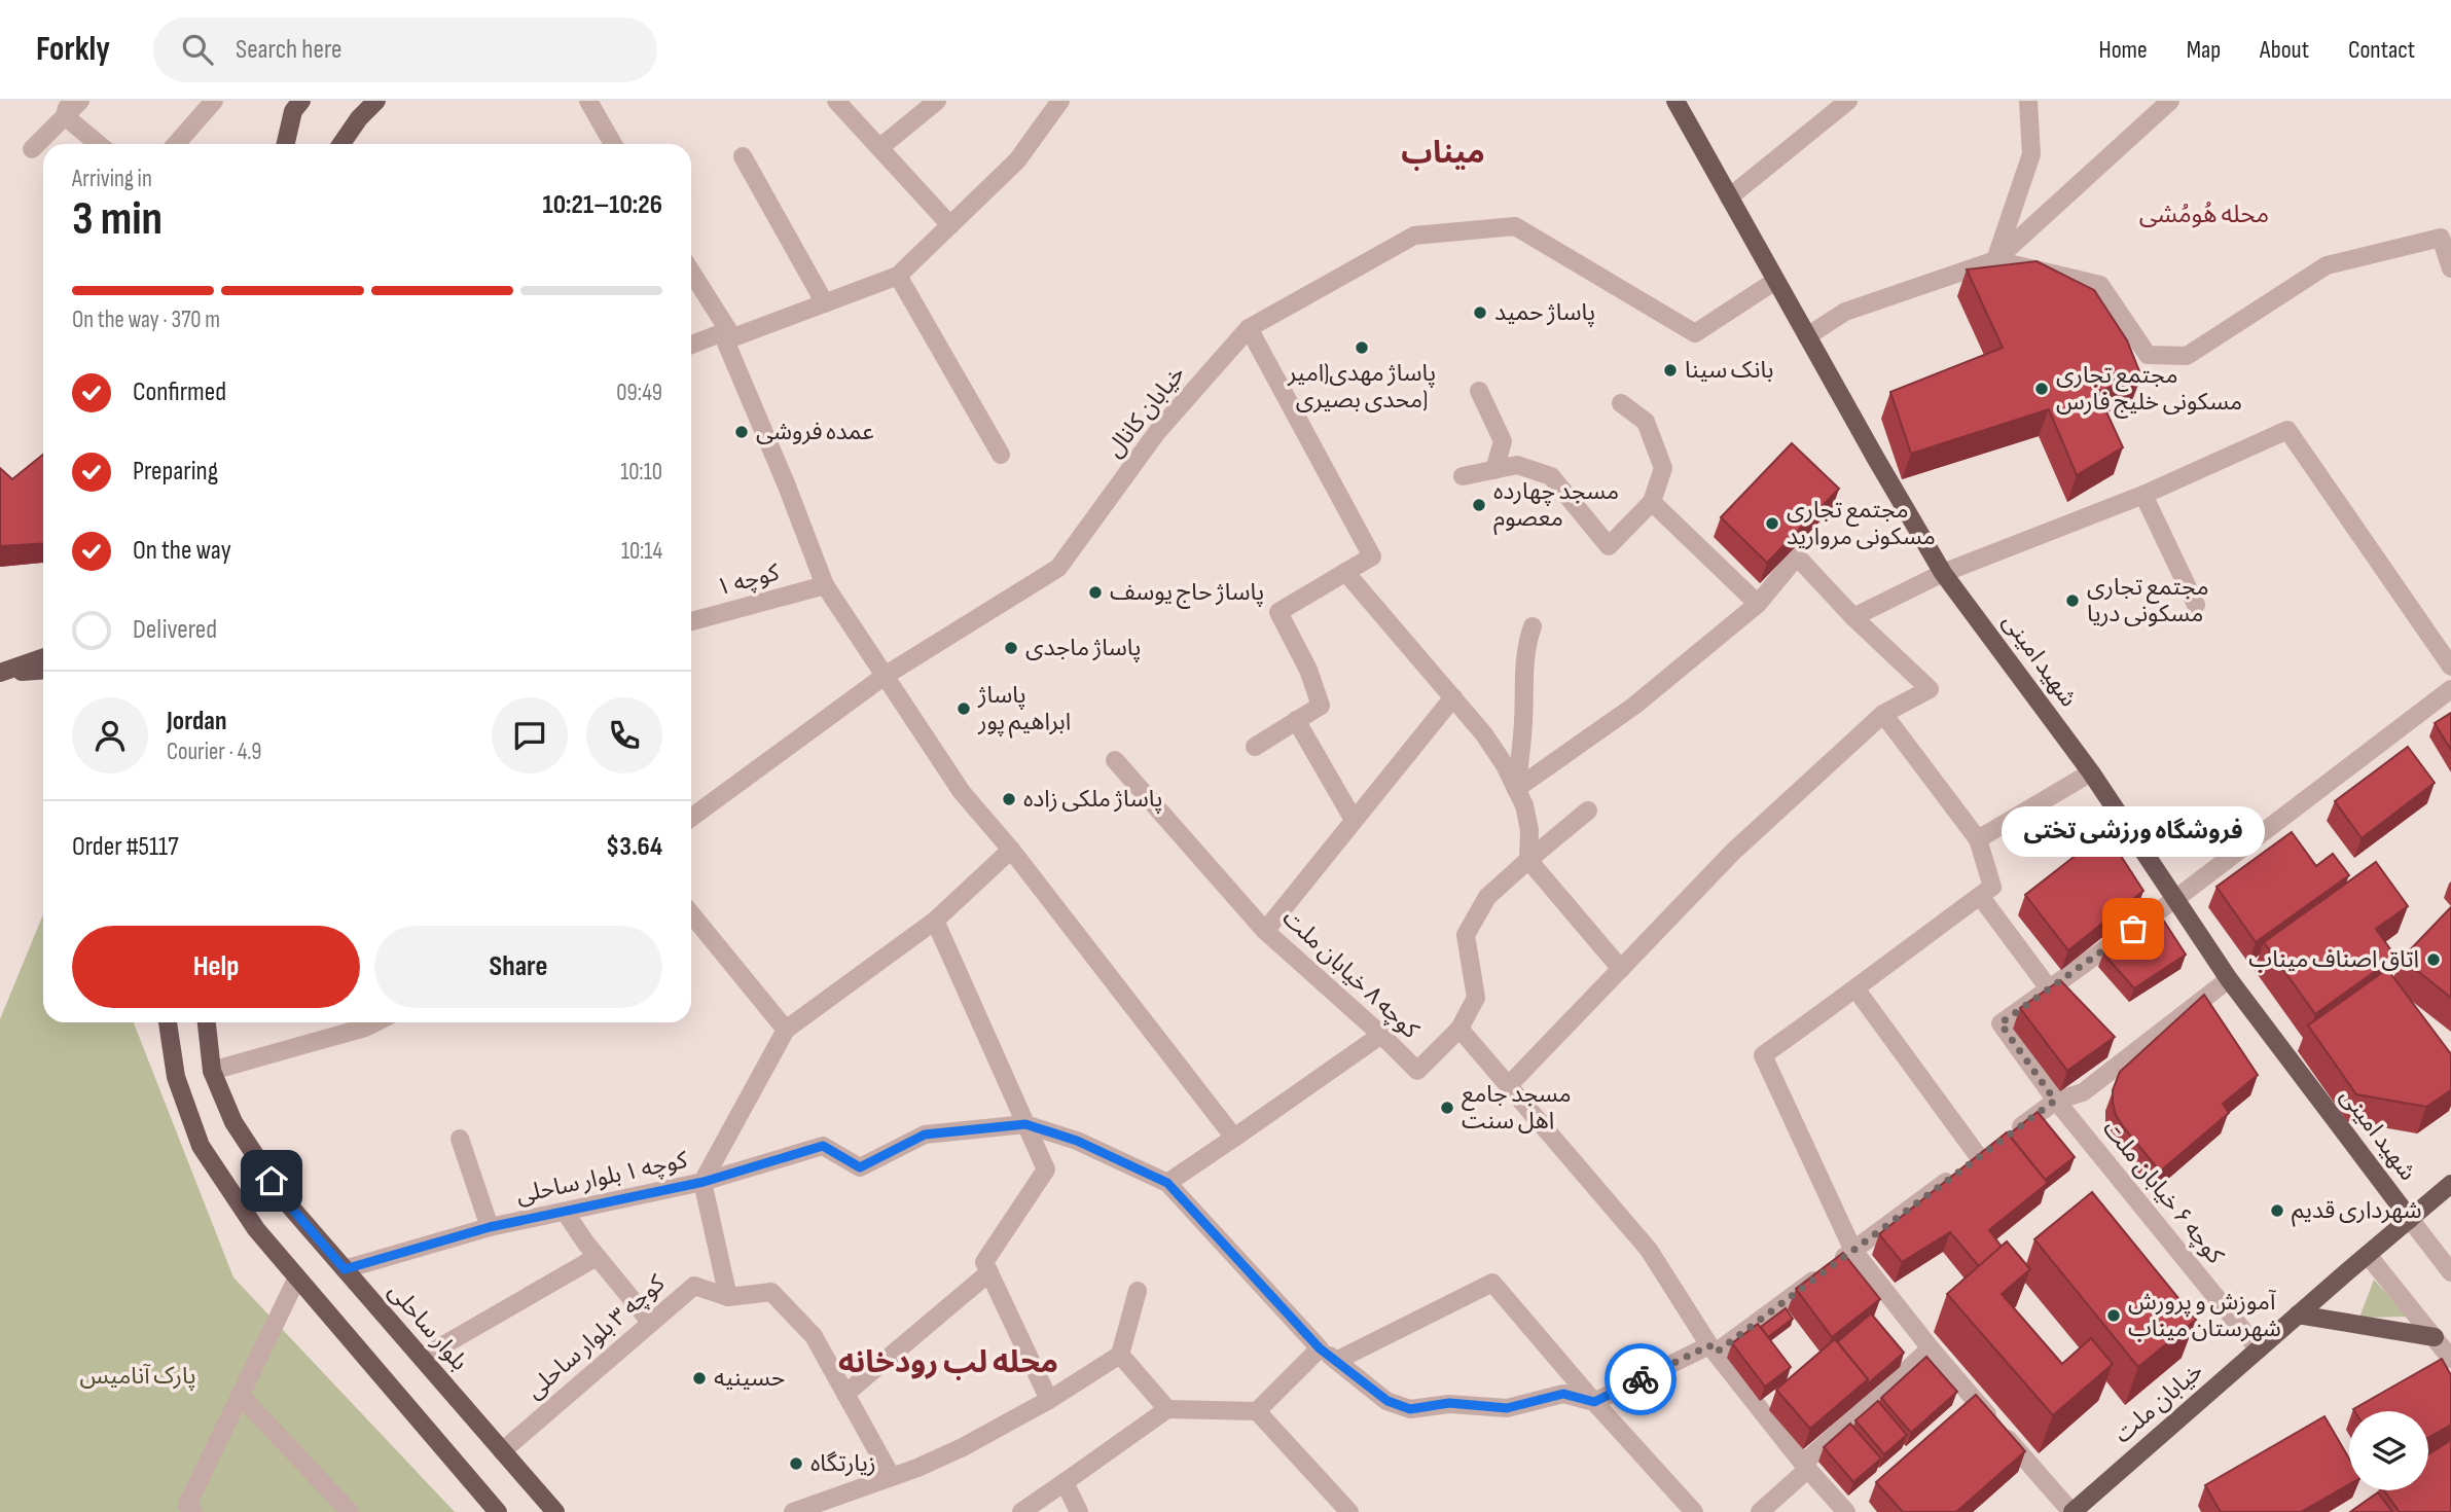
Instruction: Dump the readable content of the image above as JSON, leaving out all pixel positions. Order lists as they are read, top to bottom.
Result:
{
  "streets": {
    "main road": ["شهید امینی", "بلوار ساحلی", "خیابان ملت"],
    "street": [
      "خیابان کانال",
      "کوچه ۱",
      "کوچه ۸ خیابان ملت",
      "کوچه ۱ بلوار ساحلی",
      "کوچه ۶ خیابان ملت",
      "کوچه ۳ بلوار ساحلی"
    ]
  },
  "crossings": [
    ["خیابان کانال", "شهید امینی"],
    ["شهید امینی", "خیابان ملت"],
    ["کوچه ۱ بلوار ساحلی", "بلوار ساحلی"],
    ["کوچه ۶ خیابان ملت", "خیابان ملت"],
    ["بلوار ساحلی", "کوچه ۳ بلوار ساحلی"]
  ],
  "districts": ["میناب", "محله هُومُشی", "محله لب رودخانه"],
  "parks": ["پارک آنامیس"],
  "places": [
    "پاساژ حمید",
    "پاساژ مهدی(امیر محدی بصیری)",
    "بانک سینا",
    "مجتمع تجاری مسکونی خلیج فارس",
    "عمده فروشی",
    "مسجد چهارده معصوم",
    "مجتمع تجاری مسکونی مروارید",
    "پاساژ حاج یوسف",
    "مجتمع تجاری مسکونی دریا",
    "پاساژ ماجدی",
    "پاساژ ابراهیم پور",
    "پاساژ ملکی زاده",
    "فروشگاه ورزشی تختی",
    "اتاق اصناف میناب",
    "مسجد جامع اهل سنت",
    "شهرداری قدیم",
    "آموزش و پرورش شهرستان میناب",
    "حسینیه",
    "زیارتگاه"
  ],
  "page": {
    "header": "Forkly",
    "search": "Search here",
    "nav": [
      "Home",
      "Map",
      "About",
      "Contact"
    ],
    "heading": ["3 min", "Arriving in", "10:21–10:26"],
    "panel": [
      "Jordan",
      "Courier · 4.9",
      "Order #5117",
      "$3.64"
    ],
    "bar": "On the way · 370 m",
    "list": [
      ["Confirmed", "09:49"],
      ["Preparing", "10:10"],
      ["On the way", "10:14"],
      "Delivered"
    ],
    "bubble": "فروشگاه ورزشی تختی",
    "buttons": ["Help", "Share"]
  }
}
